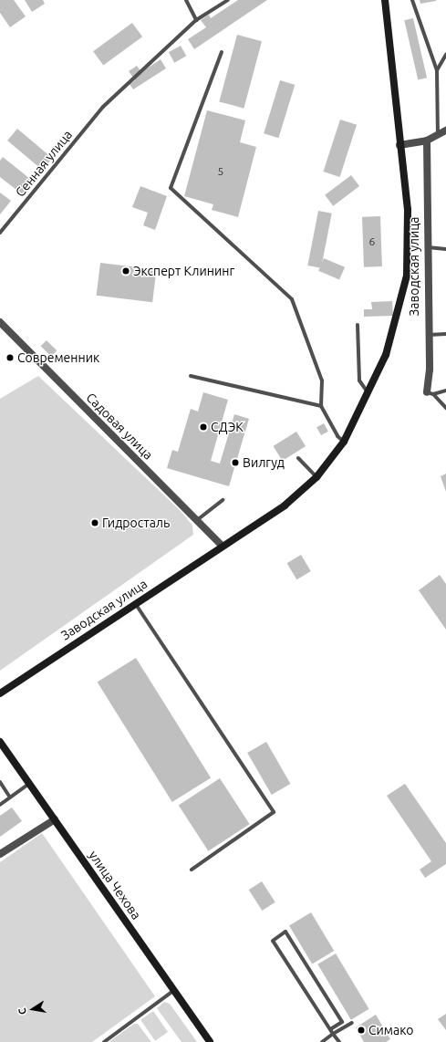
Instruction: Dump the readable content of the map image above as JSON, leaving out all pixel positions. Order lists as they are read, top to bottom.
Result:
{
  "streets": {
    "main road": ["Заводская улица", "улица Чехова"],
    "street": ["Садовая улица"],
    "lane": ["Сенная улица"]
  },
  "crossings": [
    ["Заводская улица", "Садовая улица"]
  ],
  "places": [
    "Эксперт Клининг",
    "Современник",
    "СДЭК",
    "Вилгуд",
    "Гидросталь",
    "Симако"
  ],
  "house_numbers": ["5", "6"],
  "north": "left"
}
